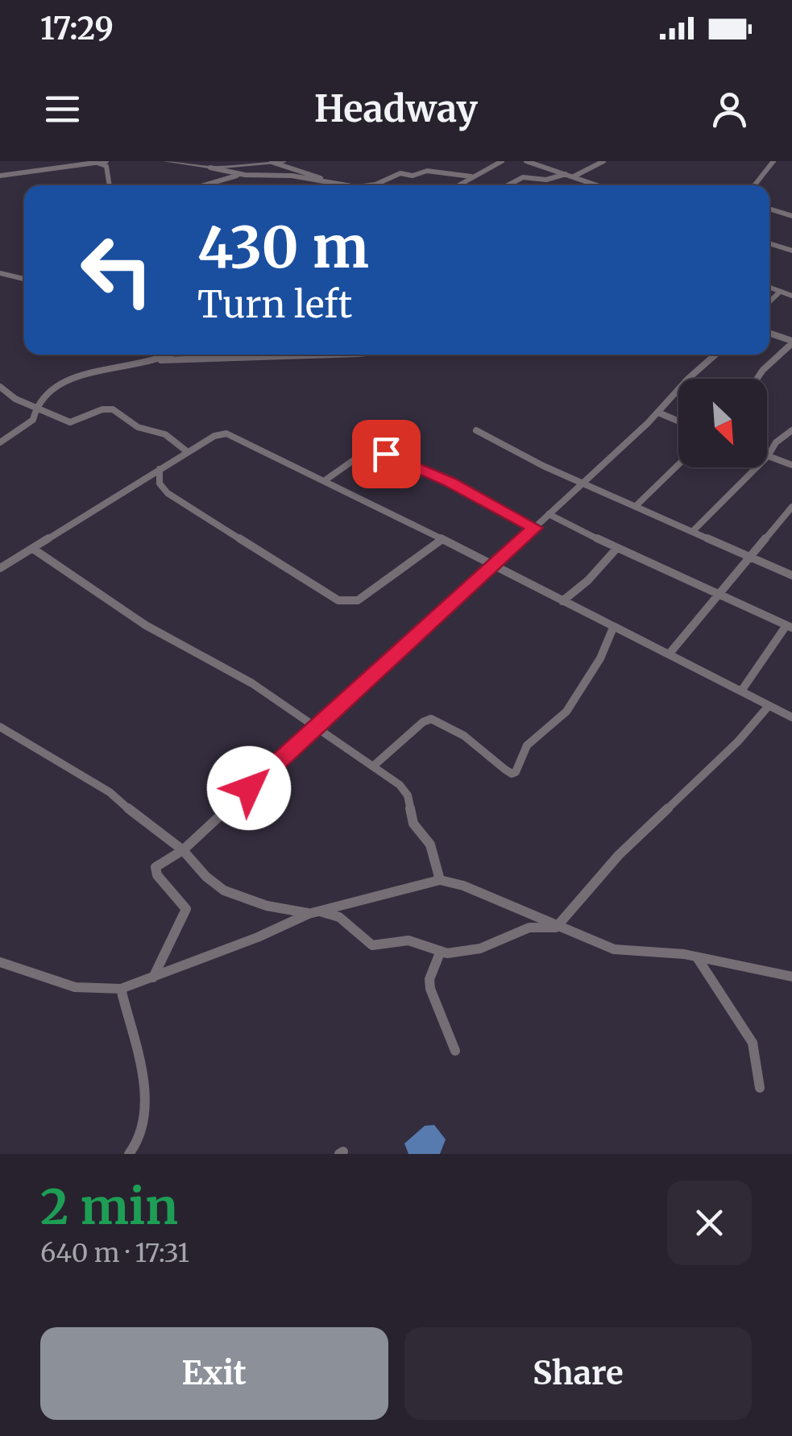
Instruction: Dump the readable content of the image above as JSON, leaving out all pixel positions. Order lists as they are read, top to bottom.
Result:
{
  "north": "bottom right",
  "page": {
    "status": "17:29",
    "header": "Headway",
    "turn": ["430 m", "Turn left"],
    "heading": ["2 min", "640 m · 17:31"],
    "buttons": ["Exit", "Share"]
  }
}
